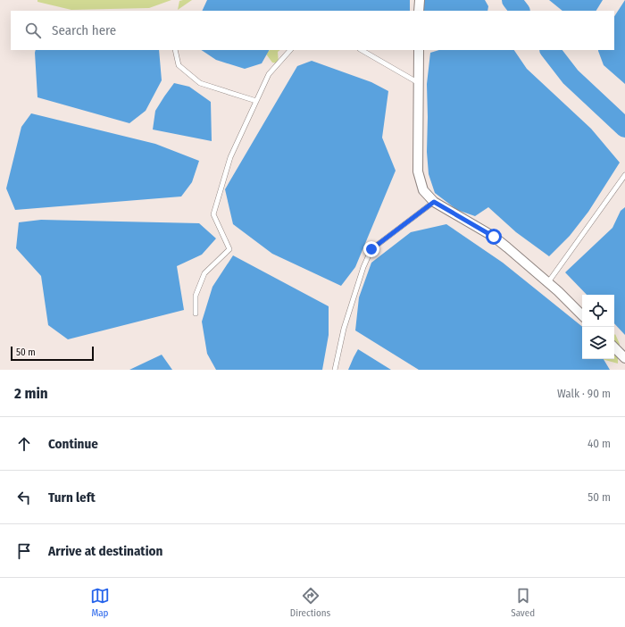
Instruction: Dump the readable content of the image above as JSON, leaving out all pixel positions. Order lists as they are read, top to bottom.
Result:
{
  "scale_bar": "50 m",
  "page": {
    "search": "Search here",
    "scale": "50 m",
    "heading": ["2 min", "Walk · 90 m"],
    "list": [
      ["Continue", "40 m"],
      ["Turn left", "50 m"],
      "Arrive at destination"
    ],
    "nav": ["Map", "Directions", "Saved"]
  }
}
